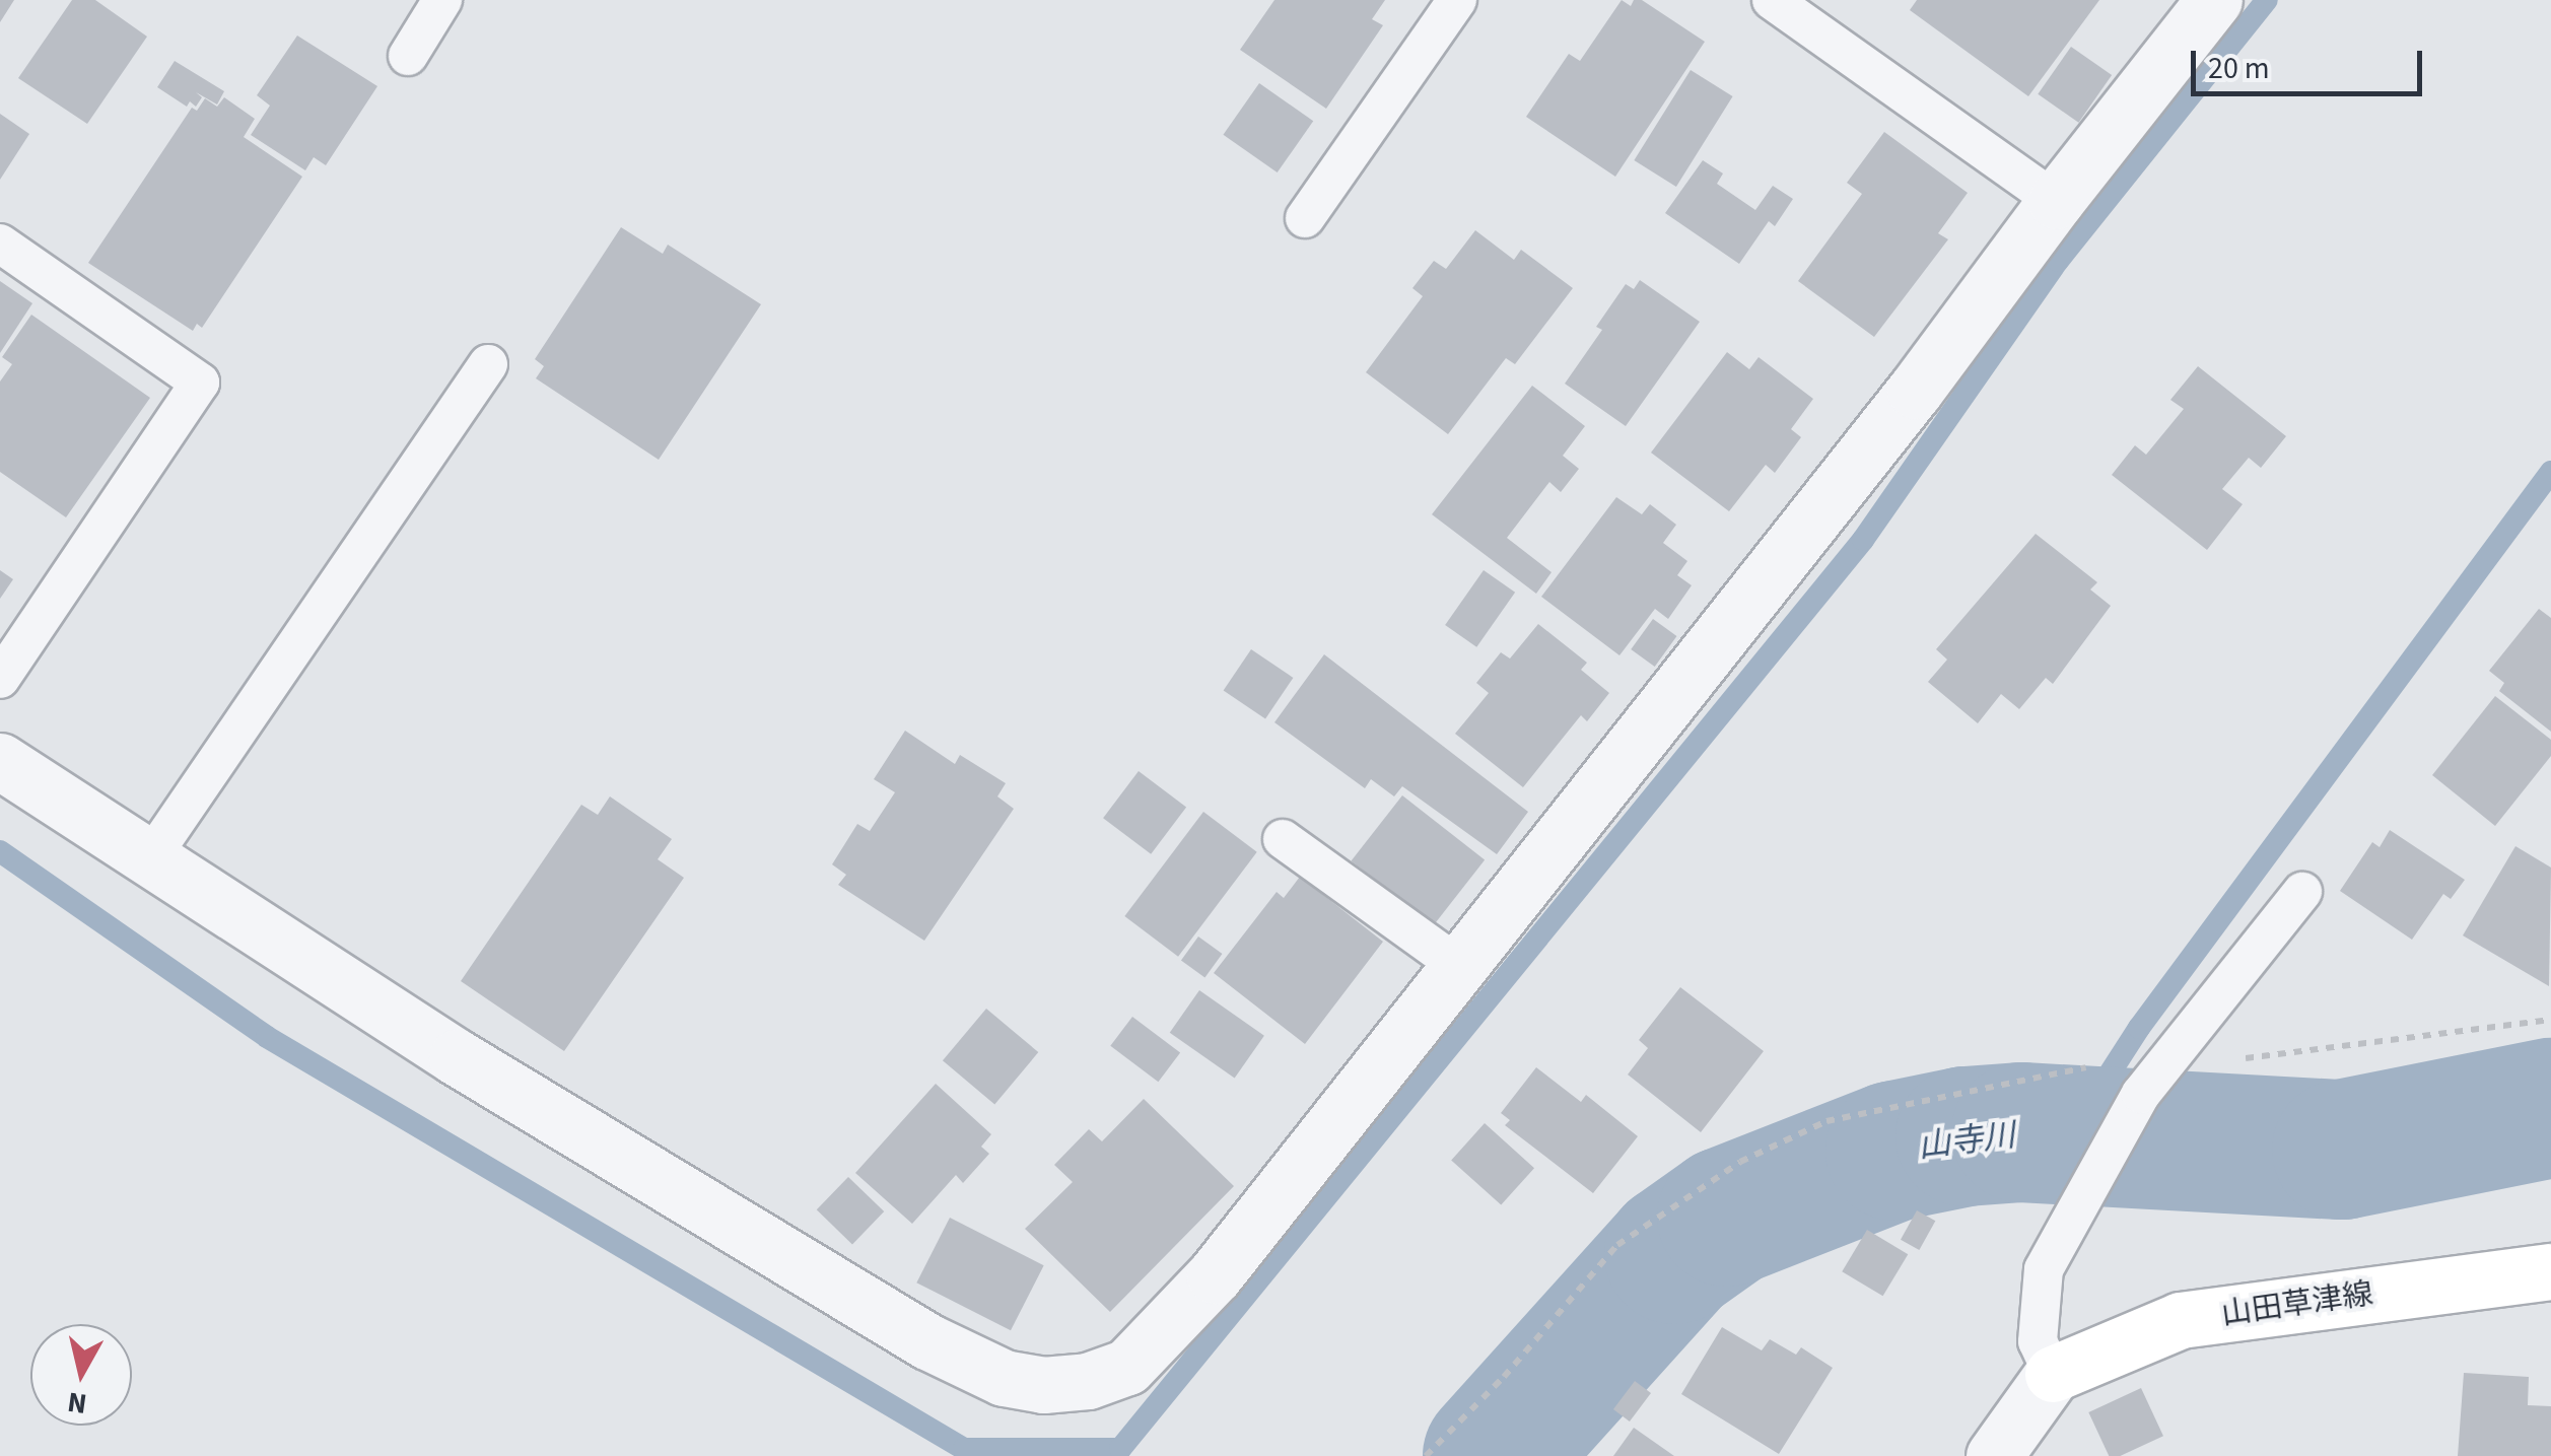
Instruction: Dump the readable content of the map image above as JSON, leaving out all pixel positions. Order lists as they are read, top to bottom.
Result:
{
  "streets": {
    "main road": ["山田草津線"]
  },
  "water": ["山寺川"],
  "scale_bar": "20 m",
  "north": "bottom"
}
